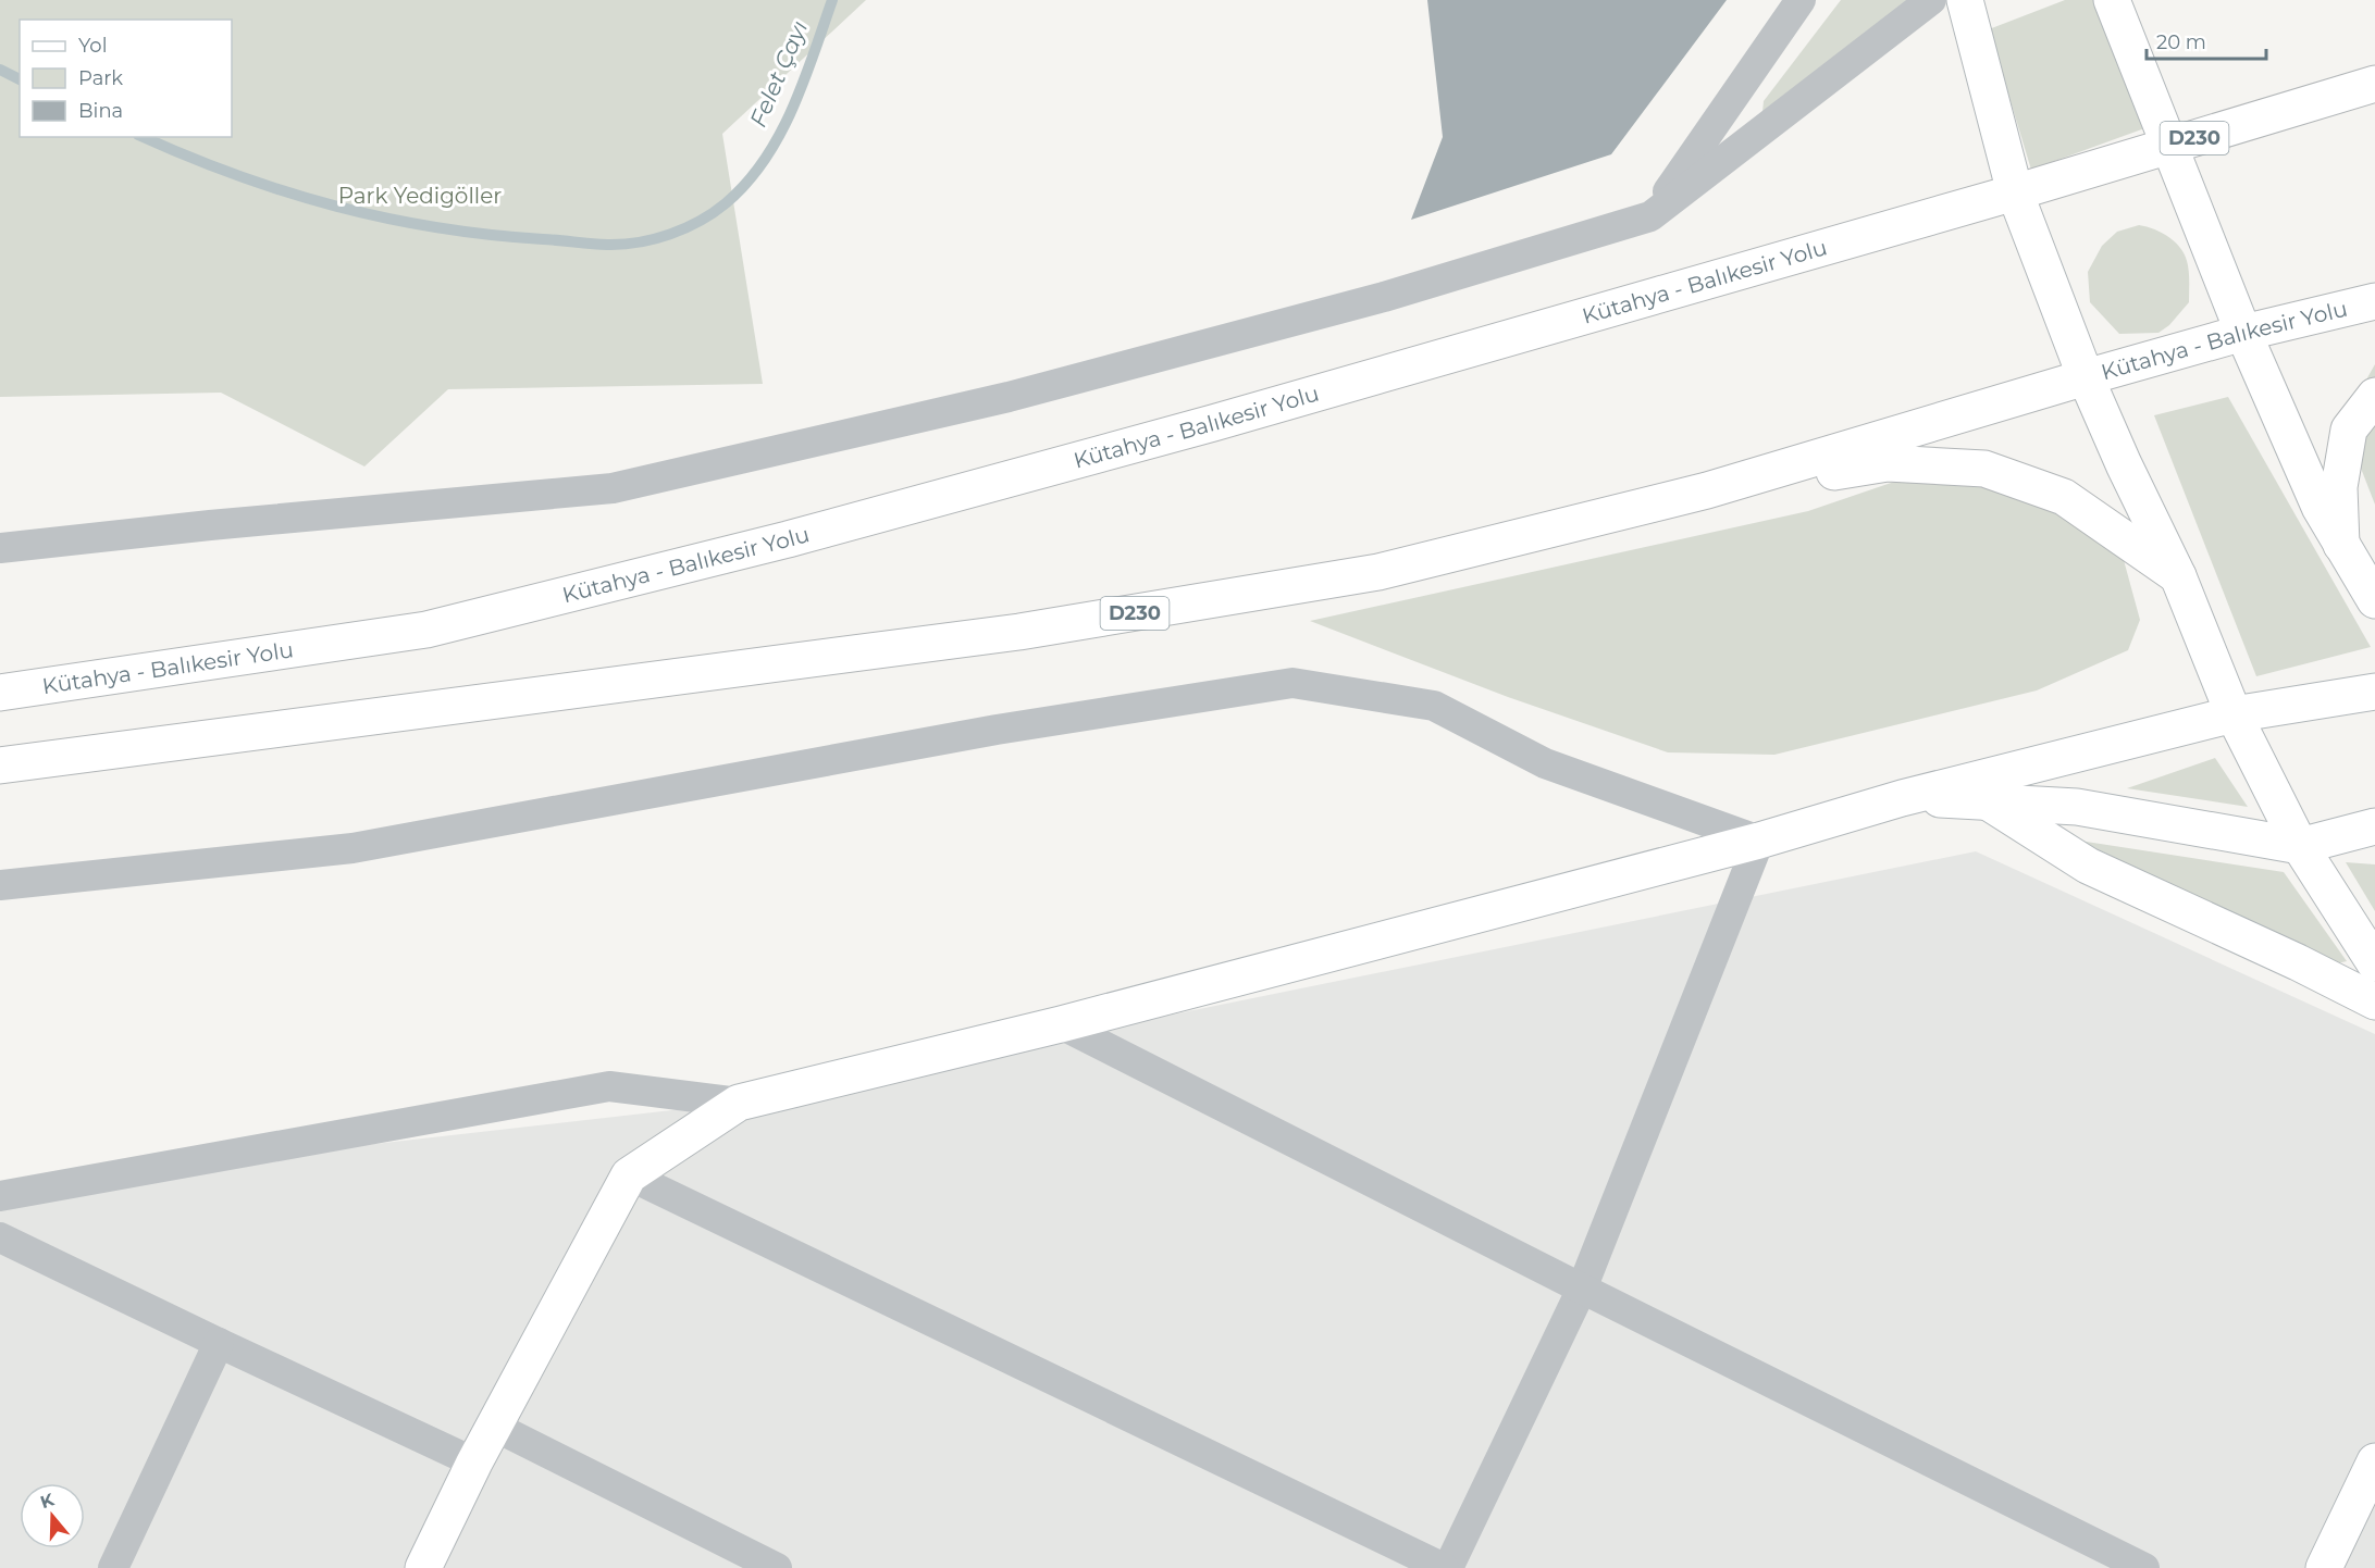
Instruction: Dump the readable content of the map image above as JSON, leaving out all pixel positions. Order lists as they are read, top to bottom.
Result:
{
  "streets": {
    "main road": ["D230", "Kütahya - Balıkesir Yolu"]
  },
  "water": ["Felet Çayı"],
  "parks": ["Park Yedigöller"],
  "legend": ["Yol", "Park", "Bina"],
  "scale_bar": "20 m",
  "north": "top"
}
